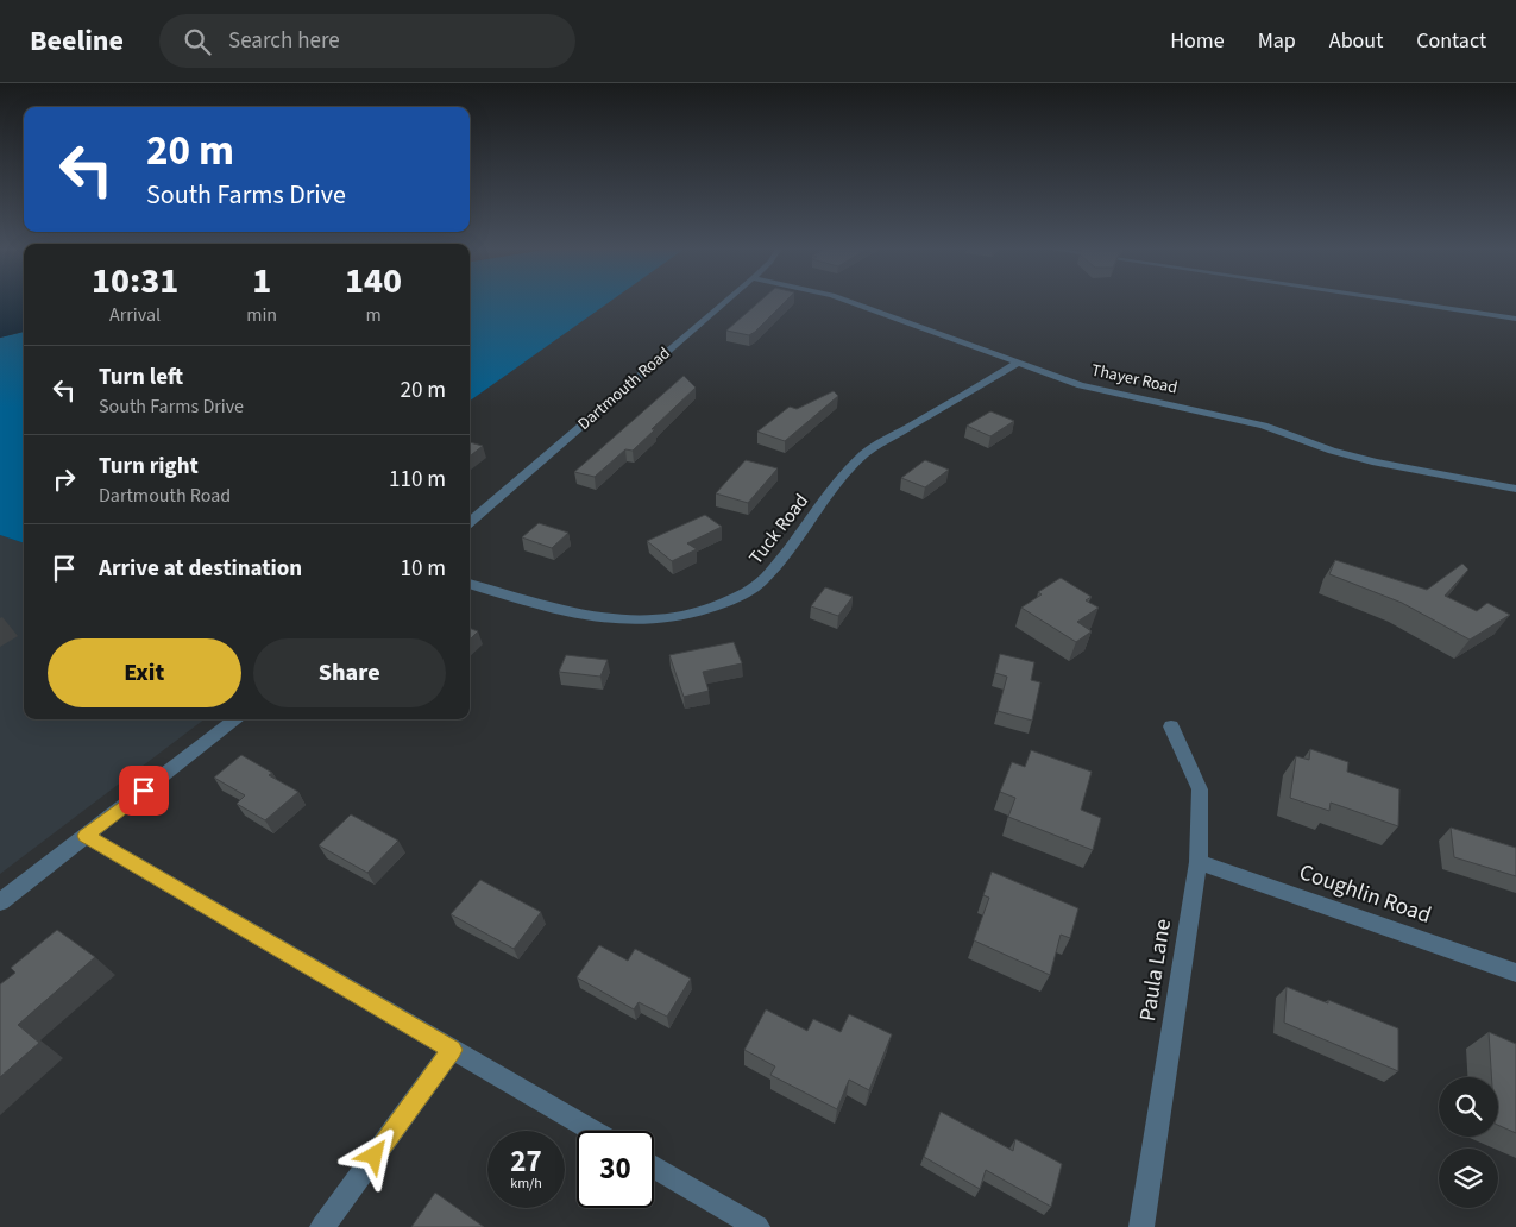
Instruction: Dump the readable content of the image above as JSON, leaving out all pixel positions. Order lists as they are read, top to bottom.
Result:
{
  "streets": {
    "street": [
      "Thayer Road",
      "Dartmouth Road",
      "Tuck Road",
      "Coughlin Road",
      "Paula Lane"
    ]
  },
  "crossings": [
    ["Thayer Road", "Tuck Road"],
    ["Coughlin Road", "Paula Lane"]
  ],
  "page": {
    "header": "Beeline",
    "search": "Search here",
    "nav": [
      "Home",
      "Map",
      "About",
      "Contact"
    ],
    "turn": ["20 m", "South Farms Drive"],
    "eta": [
      "10:31",
      "Arrival",
      "1",
      "min",
      "140",
      "m"
    ],
    "list": [
      {
        "name": "Turn left",
        "note": "South Farms Drive",
        "value": "20 m"
      },
      {
        "name": "Turn right",
        "note": "Dartmouth Road",
        "value": "110 m"
      },
      {
        "name": "Arrive at destination",
        "value": "10 m"
      }
    ],
    "buttons": ["Exit", "Share"],
    "speed": "27 km/h",
    "limit": "30"
  }
}
